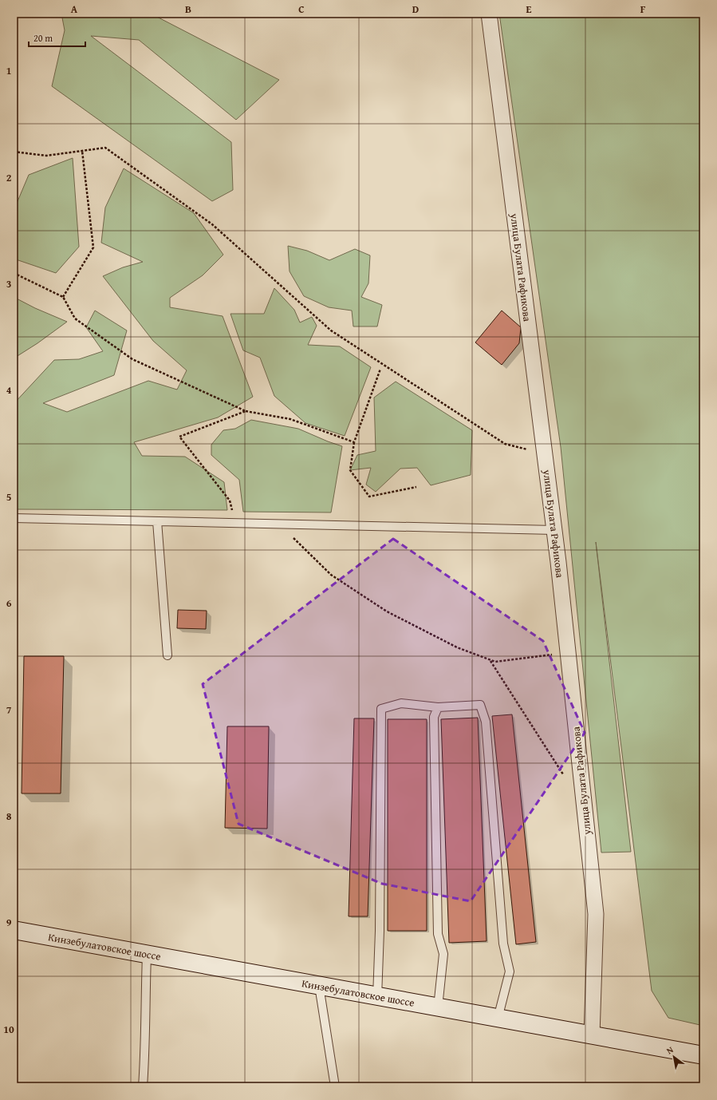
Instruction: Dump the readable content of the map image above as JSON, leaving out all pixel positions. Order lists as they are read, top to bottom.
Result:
{
  "streets": {
    "main road": ["Кинзебулатовское шоссе"],
    "street": ["улица Булата Рафикова"]
  },
  "crossings": [
    ["улица Булата Рафикова", "Кинзебулатовское шоссе"]
  ],
  "scale_bar": "20 m",
  "north": "top left",
  "grid": {
    "columns": [
      "A",
      "B",
      "C",
      "D",
      "E",
      "F"
    ],
    "rows": [
      "1",
      "2",
      "3",
      "4",
      "5",
      "6",
      "7",
      "8",
      "9",
      "10"
    ]
  }
}
